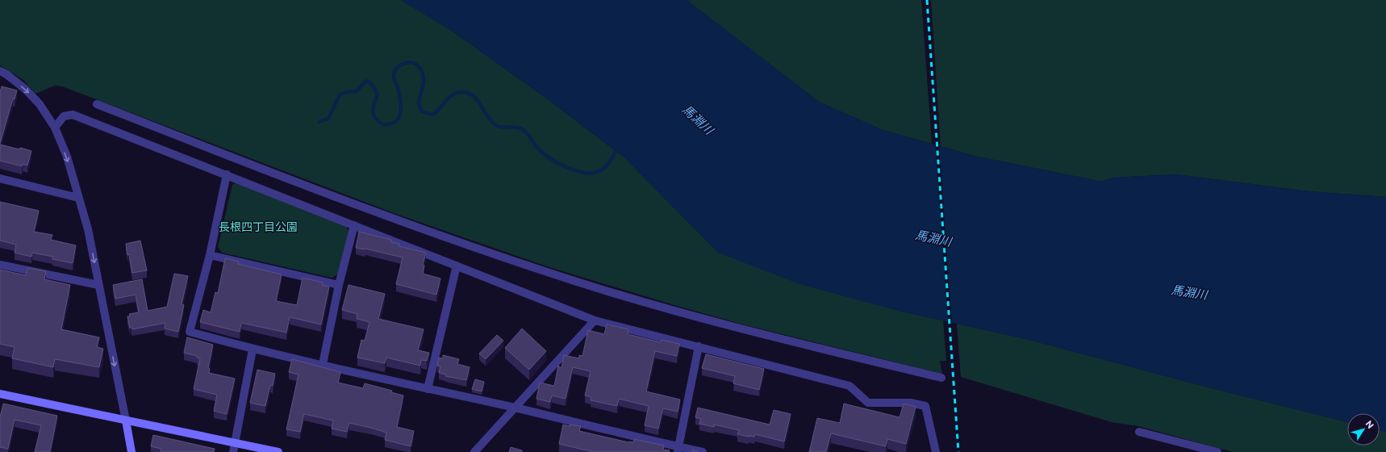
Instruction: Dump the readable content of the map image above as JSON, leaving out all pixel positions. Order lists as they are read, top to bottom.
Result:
{
  "water": ["馬淵川"],
  "parks": ["長根四丁目公園"],
  "north": "top right"
}
